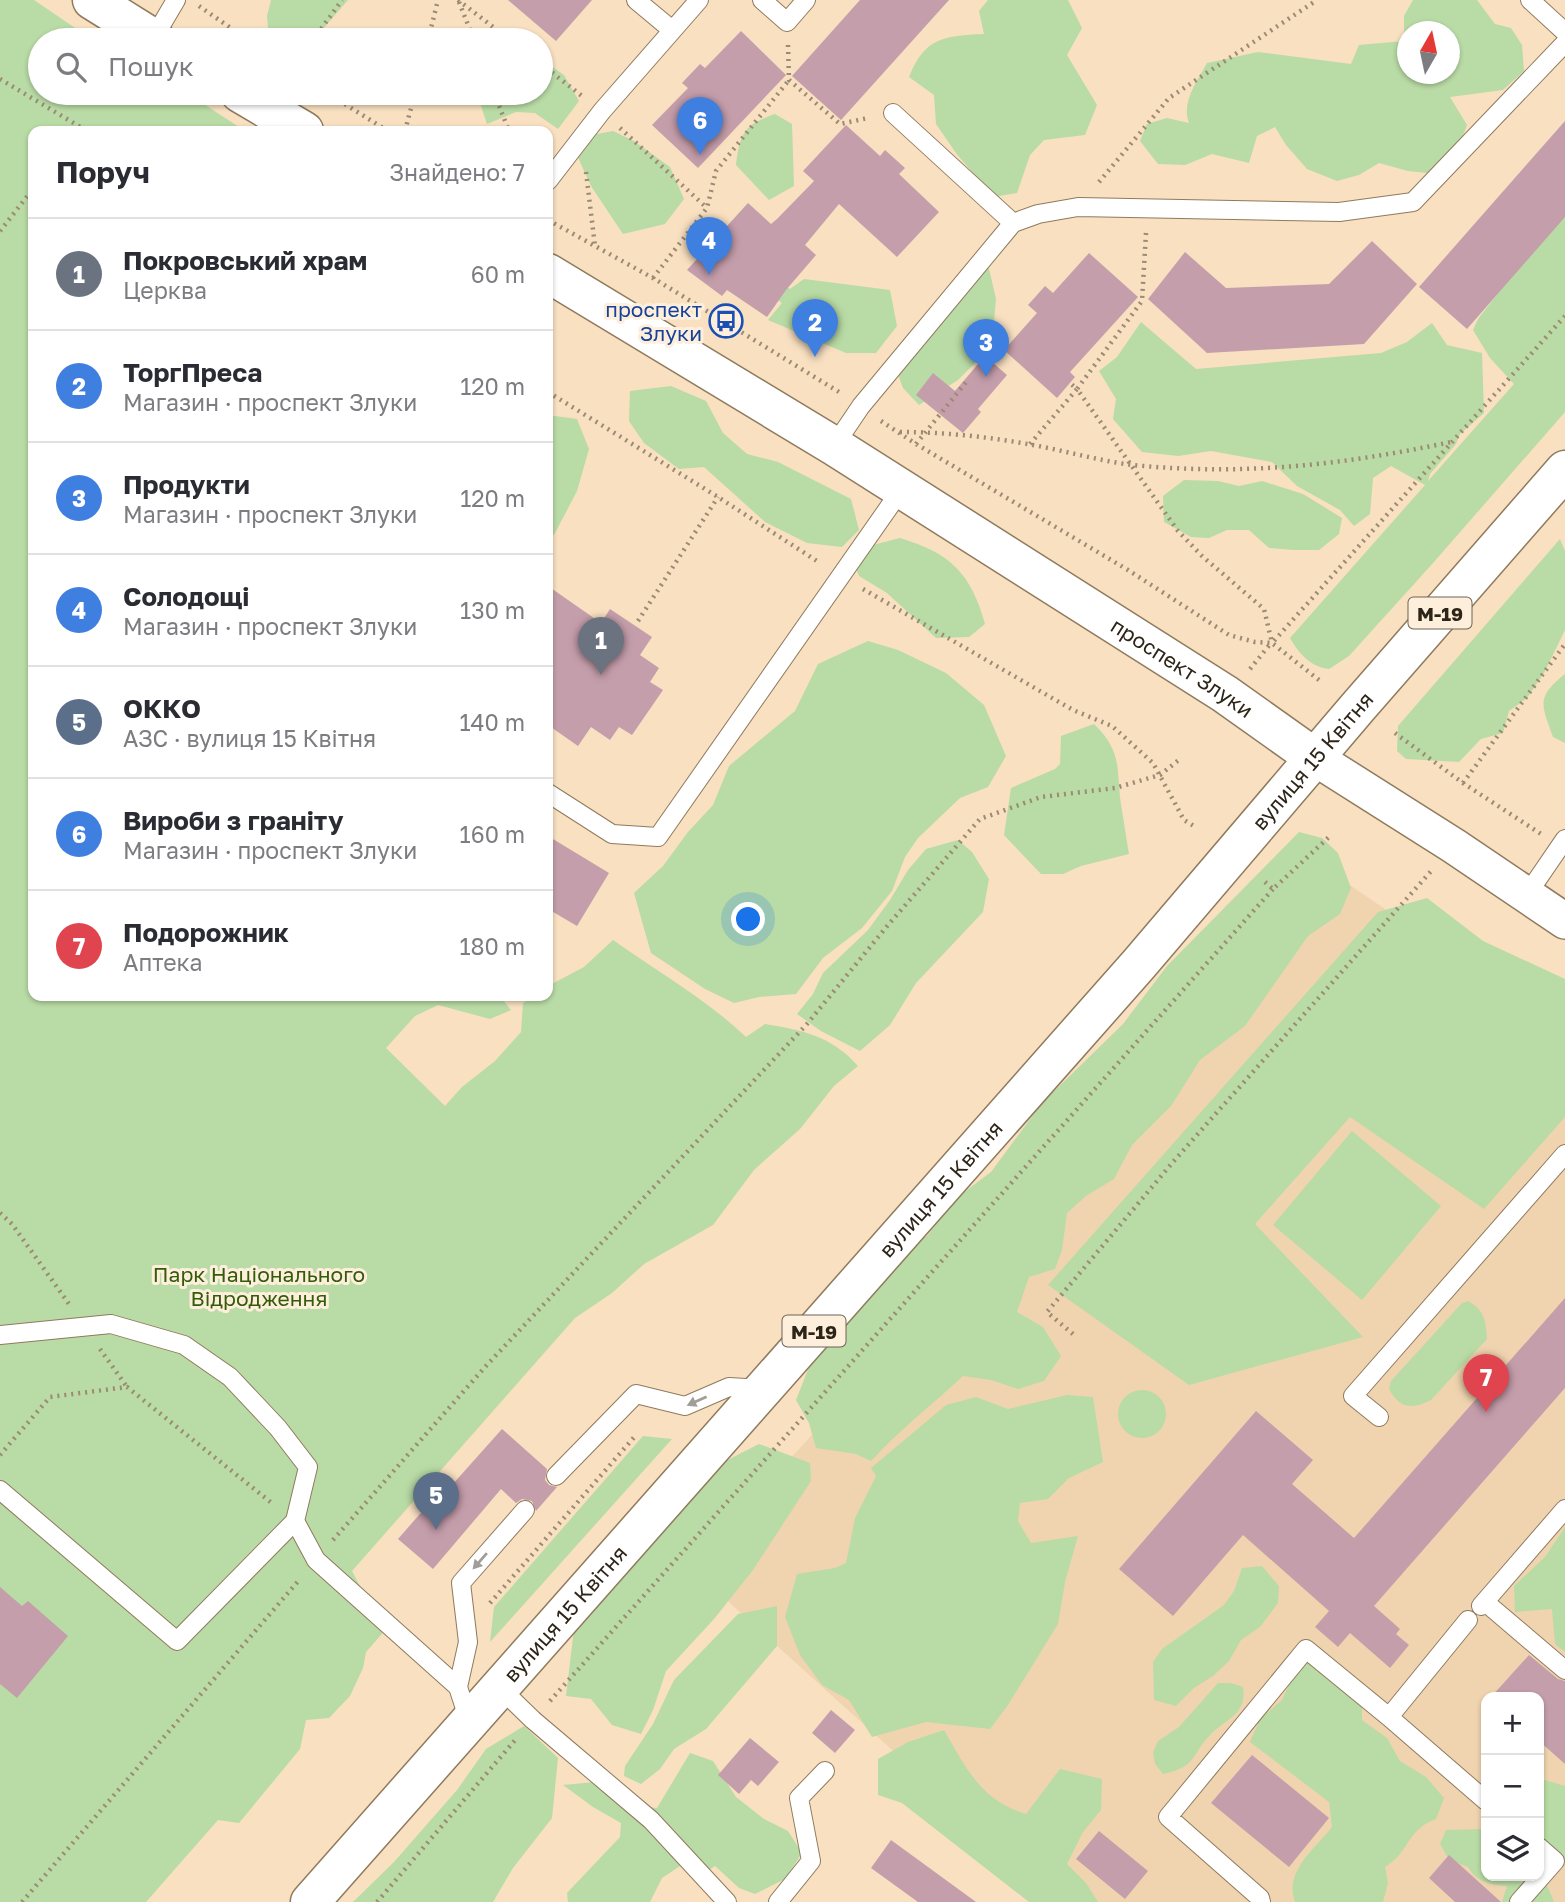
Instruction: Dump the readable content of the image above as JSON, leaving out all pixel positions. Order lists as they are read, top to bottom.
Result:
{
  "streets": {
    "main road": ["М-19", "проспект Злуки", "вулиця 15 Квітня"]
  },
  "crossings": [
    ["проспект Злуки", "вулиця 15 Квітня"]
  ],
  "parks": ["Парк Національного Відродження"],
  "places": {
    "bus stop": ["проспект Злуки"]
  },
  "north": "top",
  "page": {
    "search": "Пошук",
    "pins": [
      "6",
      "4",
      "2",
      "3",
      "1",
      "7",
      "5"
    ],
    "heading": ["Поруч", "Знайдено: 7"],
    "list": [
      {
        "mark": "1",
        "name": "Покровський храм",
        "note": "Церква",
        "value": "60 m"
      },
      {
        "mark": "2",
        "name": "ТоргПреса",
        "note": "Магазин · проспект Злуки",
        "value": "120 m"
      },
      {
        "mark": "3",
        "name": "Продукти",
        "note": "Магазин · проспект Злуки",
        "value": "120 m"
      },
      {
        "mark": "4",
        "name": "Солодощі",
        "note": "Магазин · проспект Злуки",
        "value": "130 m"
      },
      {
        "mark": "5",
        "name": "ОККО",
        "note": "АЗС · вулиця 15 Квітня",
        "value": "140 m"
      },
      {
        "mark": "6",
        "name": "Вироби з граніту",
        "note": "Магазин · проспект Злуки",
        "value": "160 m"
      },
      {
        "mark": "7",
        "name": "Подорожник",
        "note": "Аптека",
        "value": "180 m"
      }
    ],
    "map_buttons": ["+", "−"]
  }
}
